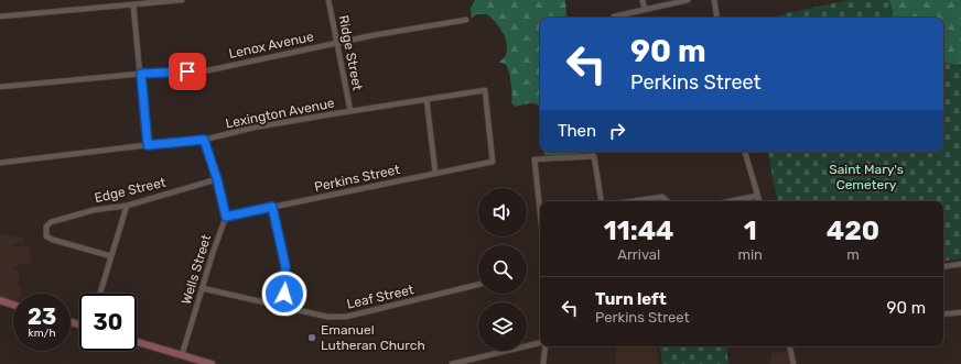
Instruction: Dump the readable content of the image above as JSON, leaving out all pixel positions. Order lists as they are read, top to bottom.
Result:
{
  "streets": {
    "street": [
      "Lenox Avenue",
      "Ridge Street",
      "Lexington Avenue",
      "Perkins Street",
      "Edge Street",
      "Wells Street",
      "Leaf Street"
    ]
  },
  "crossings": [
    ["Lenox Avenue", "Ridge Street"],
    ["Ridge Street", "Lexington Avenue"],
    ["Lexington Avenue", "Perkins Street"],
    ["Perkins Street", "Wells Street"],
    ["Wells Street", "Leaf Street"]
  ],
  "parks": ["Saint Mary's Cemetery"],
  "places": ["Emanuel Lutheran Church"],
  "page": {
    "turn": ["90 m", "Perkins Street"],
    "then": "Then",
    "eta": [
      "11:44",
      "Arrival",
      "1",
      "min",
      "420",
      "m"
    ],
    "list": [
      {
        "name": "Turn left",
        "note": "Perkins Street",
        "value": "90 m"
      }
    ],
    "speed": "23 km/h",
    "limit": "30"
  }
}
